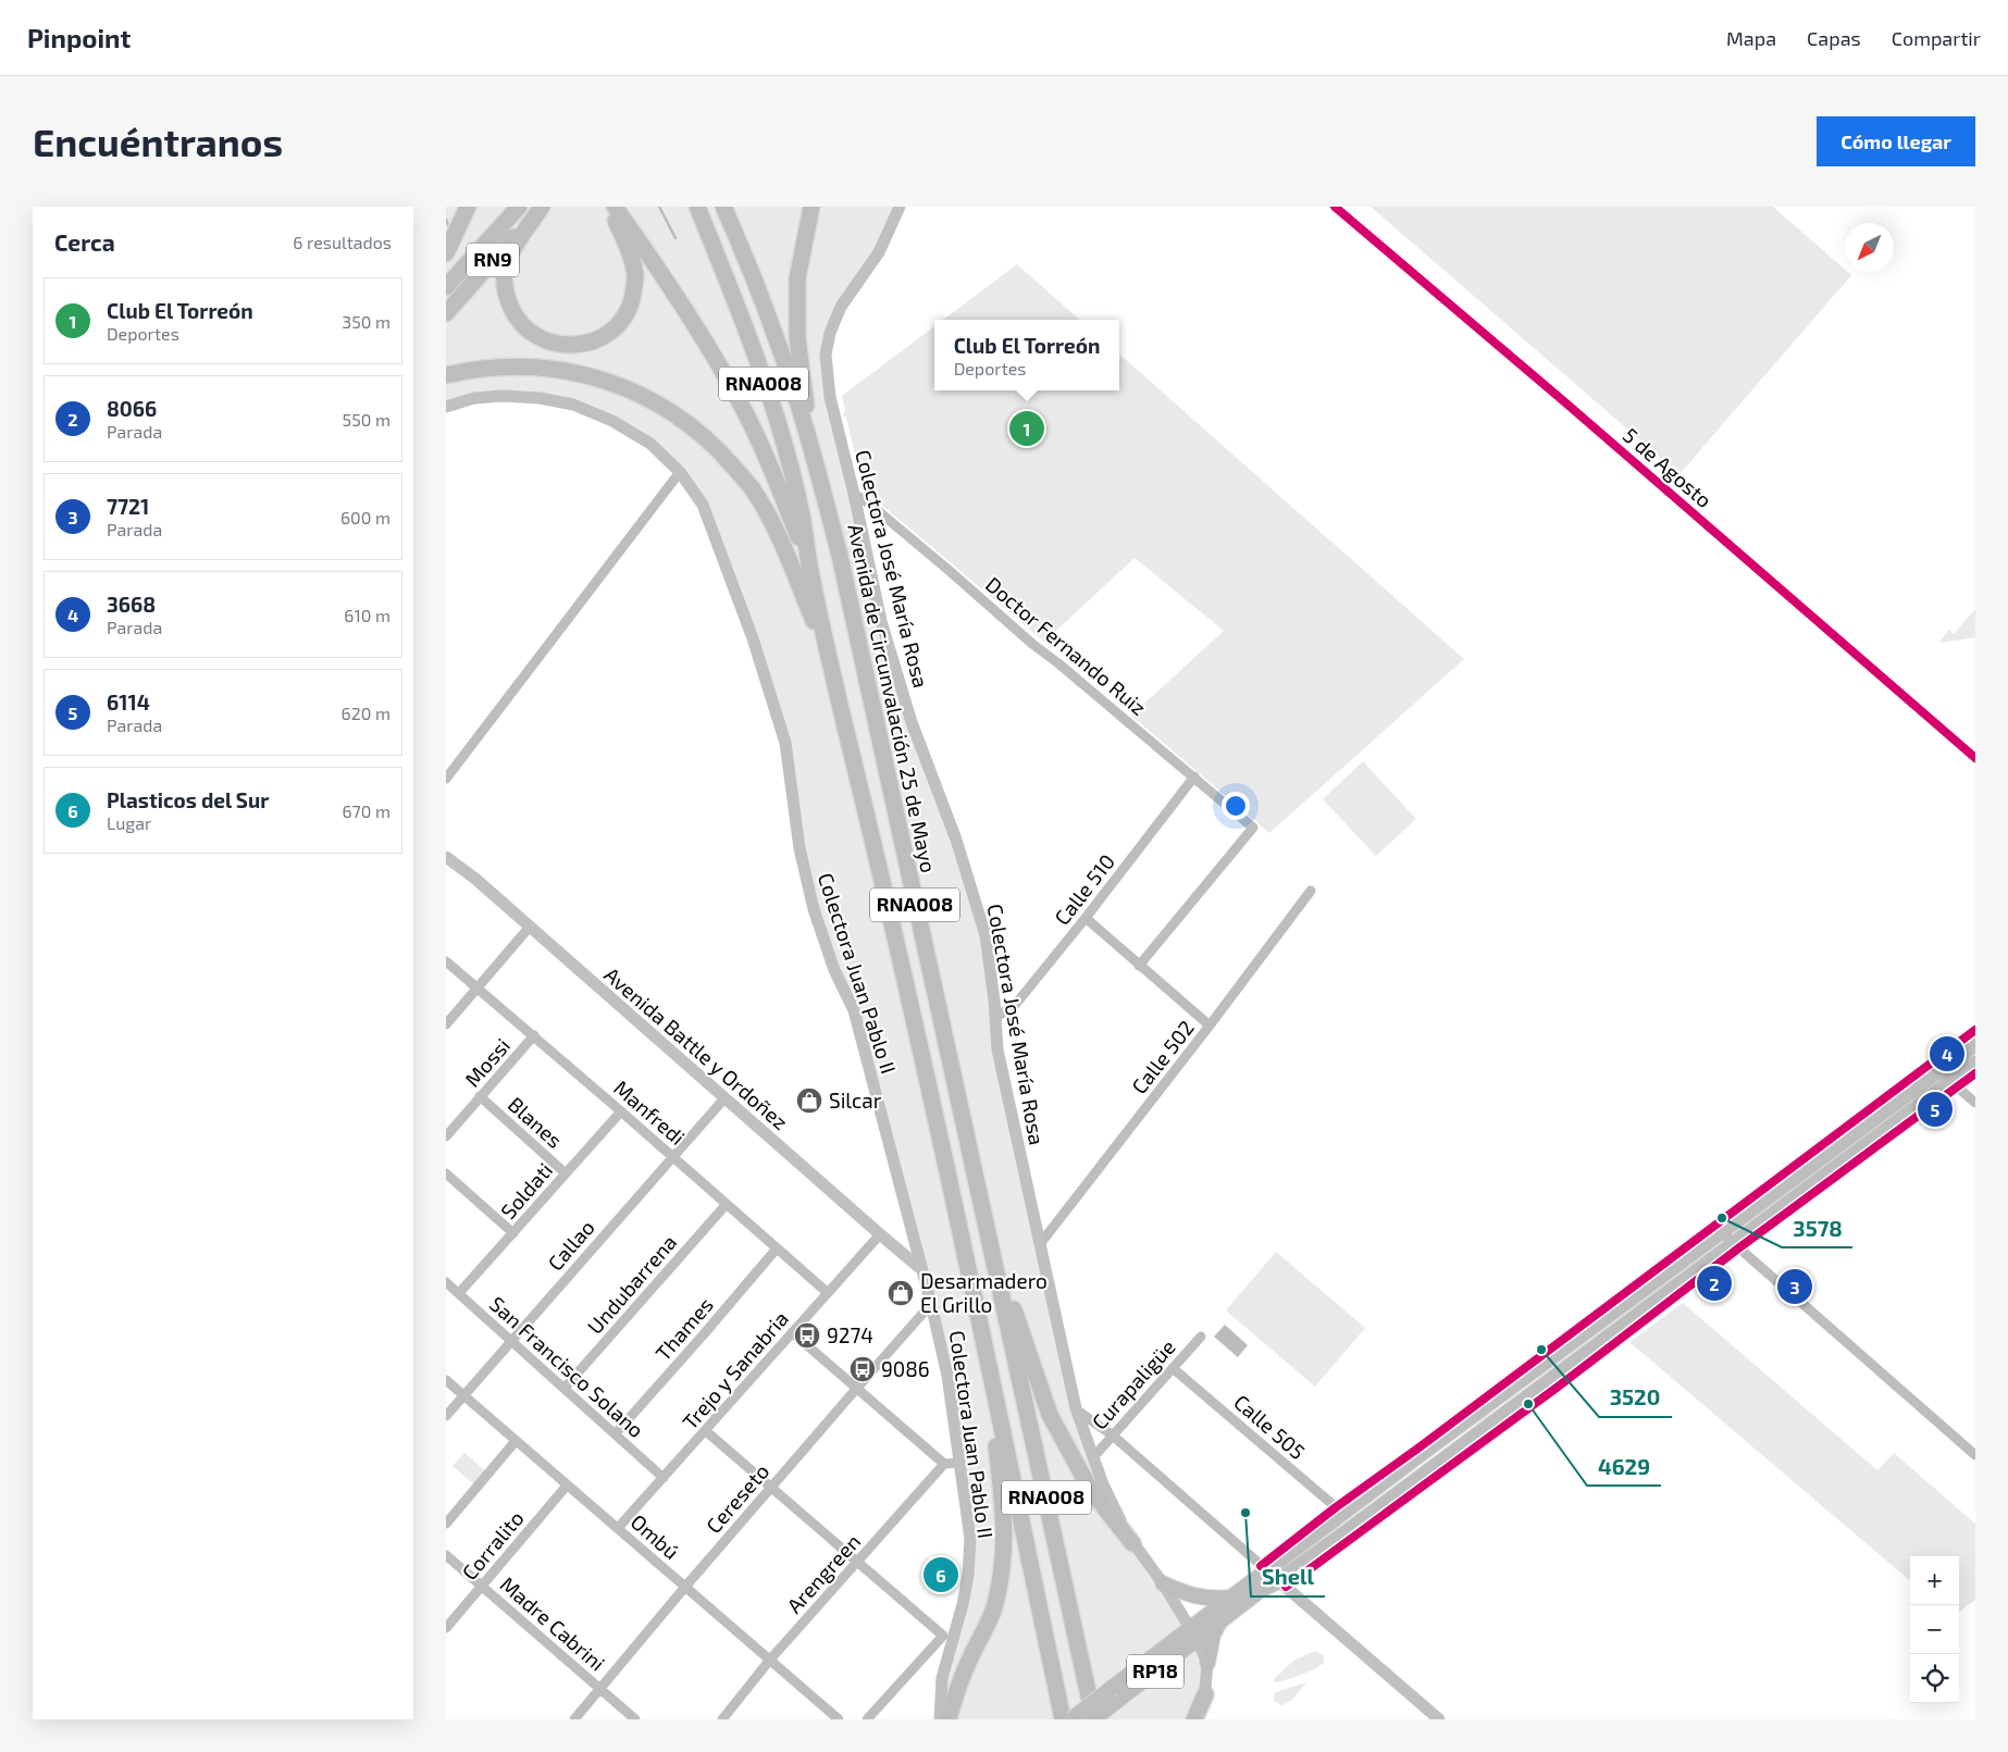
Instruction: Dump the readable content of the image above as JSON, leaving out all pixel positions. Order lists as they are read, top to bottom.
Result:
{
  "streets": {
    "highway": ["RN9", "RNA008", "Avenida de Circunvalación 25 de Mayo"],
    "main road": [
      "Colectora José María Rosa",
      "Colectora Juan Pablo II",
      "Avenida Battle y Ordoñez",
      "RP18"
    ],
    "street": [
      "5 de Agosto",
      "Doctor Fernando Ruiz",
      "Calle 510",
      "Calle 502",
      "Mossi",
      "Manfredi",
      "Blanes",
      "Soldati",
      "Callao",
      "Undubarrena",
      "Thames",
      "San Francisco Solano",
      "Trejo y Sanabria",
      "Curapaligüe",
      "Calle 505",
      "Cereseto",
      "Ombú",
      "Corralito",
      "Arengreen",
      "Madre Cabrini"
    ]
  },
  "crossings": [
    ["Colectora José María Rosa", "Doctor Fernando Ruiz"],
    ["Colectora José María Rosa", "Calle 510"],
    ["Colectora José María Rosa", "Calle 502"],
    ["Colectora José María Rosa", "Curapaligüe"],
    ["Colectora José María Rosa", "RP18"],
    ["Doctor Fernando Ruiz", "Calle 510"],
    ["Avenida de Circunvalación 25 de Mayo", "RP18"],
    ["Colectora Juan Pablo II", "Avenida Battle y Ordoñez"],
    ["Colectora Juan Pablo II", "Cereseto"],
    ["Avenida Battle y Ordoñez", "Callao"],
    ["Avenida Battle y Ordoñez", "Trejo y Sanabria"],
    ["Mossi", "Manfredi"],
    ["Mossi", "Blanes"],
    ["Manfredi", "Soldati"],
    ["Manfredi", "Callao"],
    ["Manfredi", "Undubarrena"],
    ["Manfredi", "Thames"],
    ["Manfredi", "Trejo y Sanabria"],
    ["Blanes", "Soldati"],
    ["Soldati", "San Francisco Solano"],
    ["Callao", "San Francisco Solano"],
    ["Callao", "Ombú"],
    ["Undubarrena", "San Francisco Solano"],
    ["Thames", "San Francisco Solano"],
    ["San Francisco Solano", "Trejo y Sanabria"],
    ["Trejo y Sanabria", "Ombú"],
    ["Curapaligüe", "Calle 505"],
    ["Calle 505", "RP18"],
    ["Cereseto", "Ombú"],
    ["Cereseto", "Madre Cabrini"],
    ["Ombú", "Corralito"],
    ["Ombú", "Arengreen"],
    ["Corralito", "Madre Cabrini"]
  ],
  "places": {
    "shop": ["Silcar", "Desarmadero El Grillo"],
    "other": [
      "3578",
      "3520",
      "4629",
      "Shell"
    ],
    "bus stop": ["9274", "9086"]
  },
  "north": "bottom left",
  "page": {
    "header": "Pinpoint",
    "nav": ["Mapa", "Capas", "Compartir"],
    "buttons": "Cómo llegar",
    "title": "Encuéntranos",
    "heading": ["Cerca", "6 resultados"],
    "list": [
      {
        "mark": "1",
        "name": "Club El Torreón",
        "note": "Deportes",
        "value": "350 m"
      },
      {
        "mark": "2",
        "name": "8066",
        "note": "Parada",
        "value": "550 m"
      },
      {
        "mark": "3",
        "name": "7721",
        "note": "Parada",
        "value": "600 m"
      },
      {
        "mark": "4",
        "name": "3668",
        "note": "Parada",
        "value": "610 m"
      },
      {
        "mark": "5",
        "name": "6114",
        "note": "Parada",
        "value": "620 m"
      },
      {
        "mark": "6",
        "name": "Plasticos del Sur",
        "note": "Lugar",
        "value": "670 m"
      }
    ],
    "popup": ["Club El Torreón", "Deportes"],
    "pins": [
      "1",
      "4",
      "5",
      "2",
      "3",
      "6"
    ],
    "map_buttons": ["+", "−"]
  }
}
